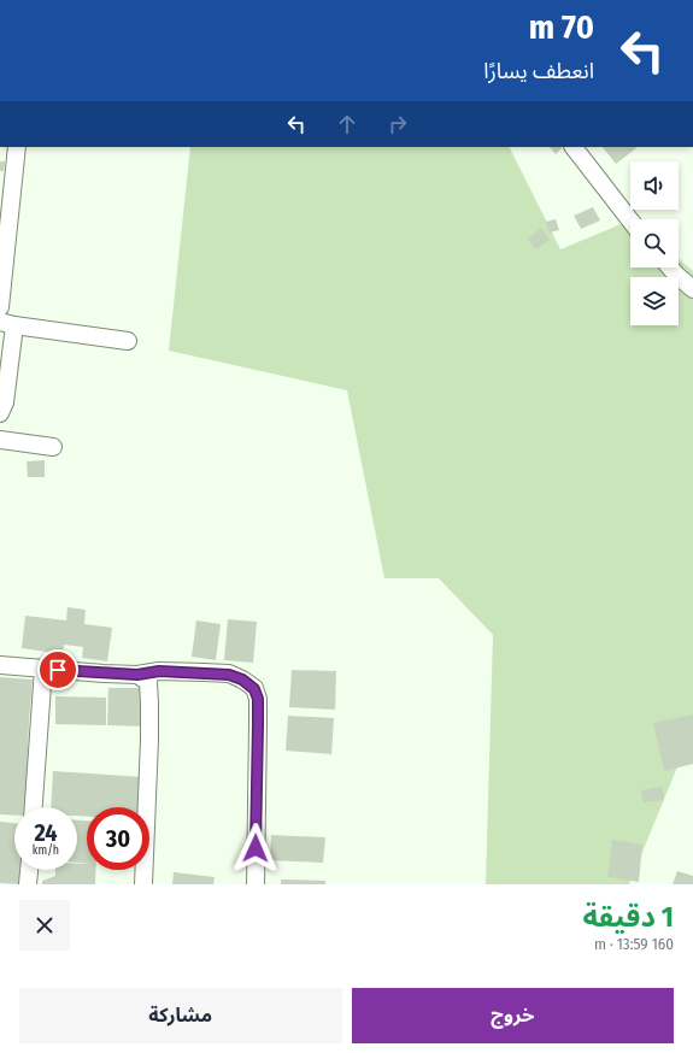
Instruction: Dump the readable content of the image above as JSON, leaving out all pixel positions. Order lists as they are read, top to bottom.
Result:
{
  "page": {
    "turn": ["70 m", "انعطف يسارًا"],
    "speed": "24 km/h",
    "limit": "30",
    "heading": ["1 دقيقة", "160 m · 13:59"],
    "buttons": ["خروج", "مشاركة"]
  }
}
